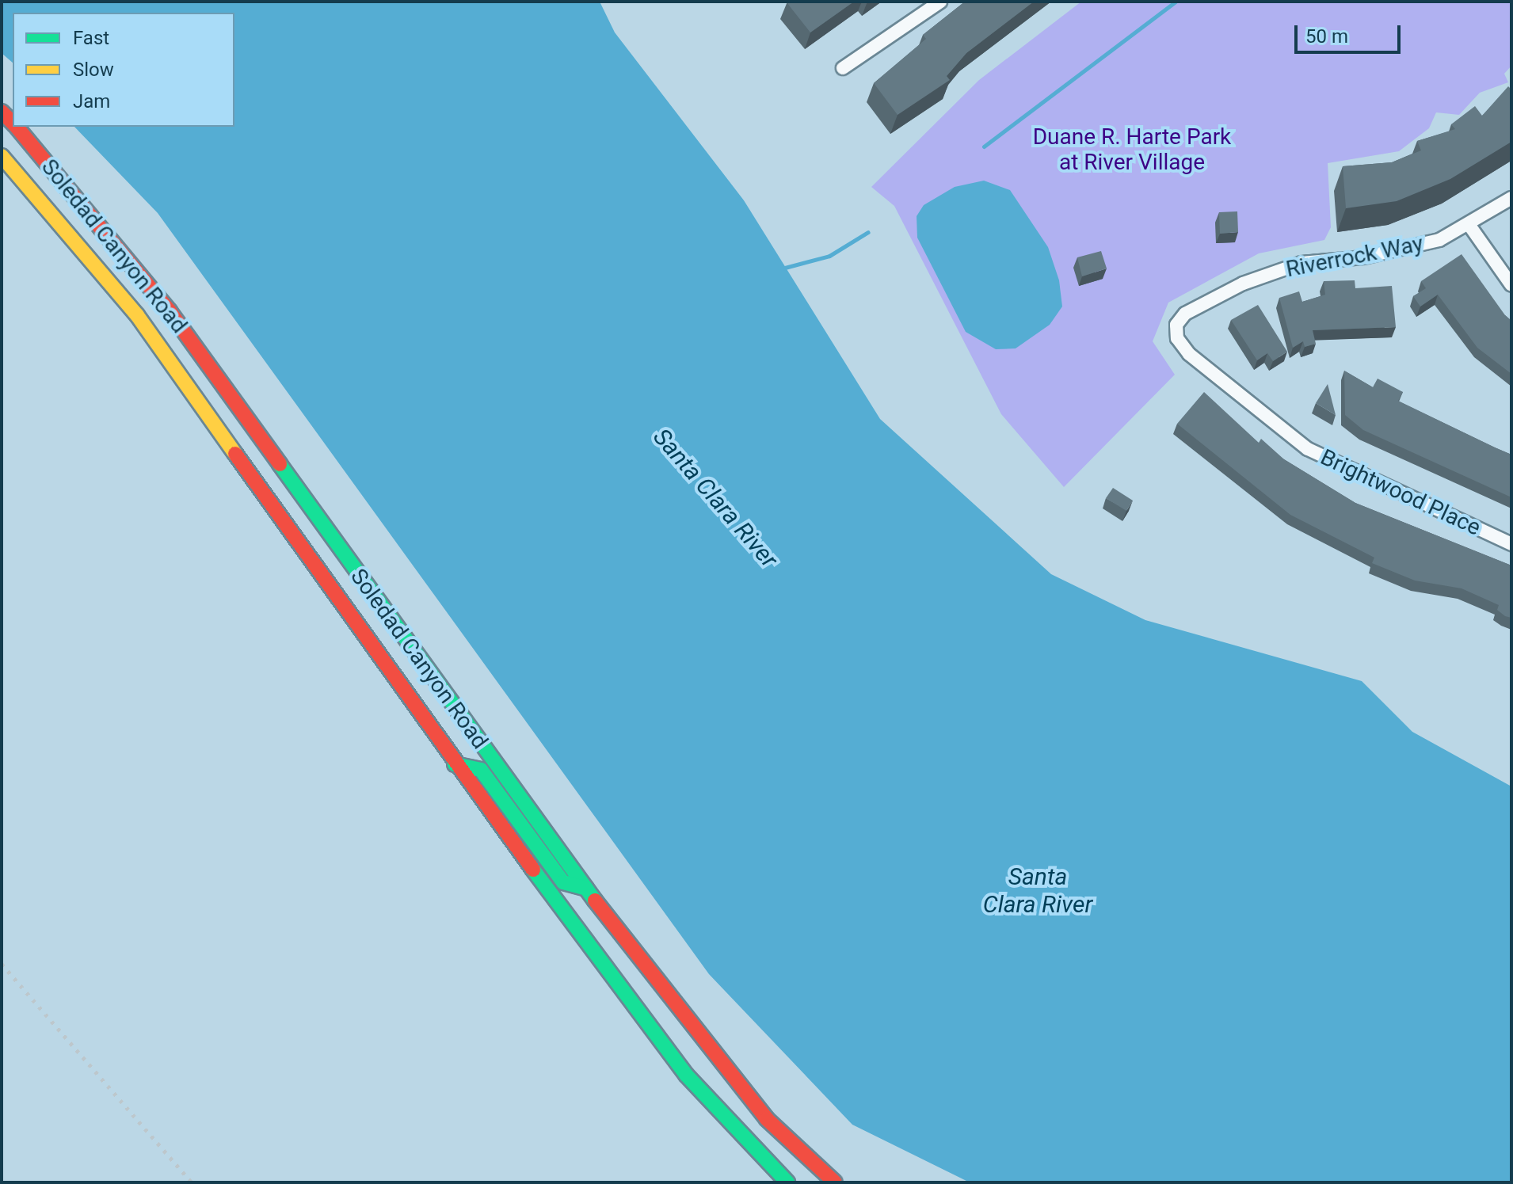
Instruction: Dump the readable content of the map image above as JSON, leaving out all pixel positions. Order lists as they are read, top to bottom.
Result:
{
  "streets": {
    "main road": ["Soledad Canyon Road"],
    "street": ["Riverrock Way", "Brightwood Place"]
  },
  "crossings": [
    ["Riverrock Way", "Brightwood Place"]
  ],
  "water": ["Santa Clara River"],
  "parks": ["Duane R. Harte Park at River Village"],
  "legend": ["Fast", "Slow", "Jam"],
  "scale_bar": "50 m"
}
